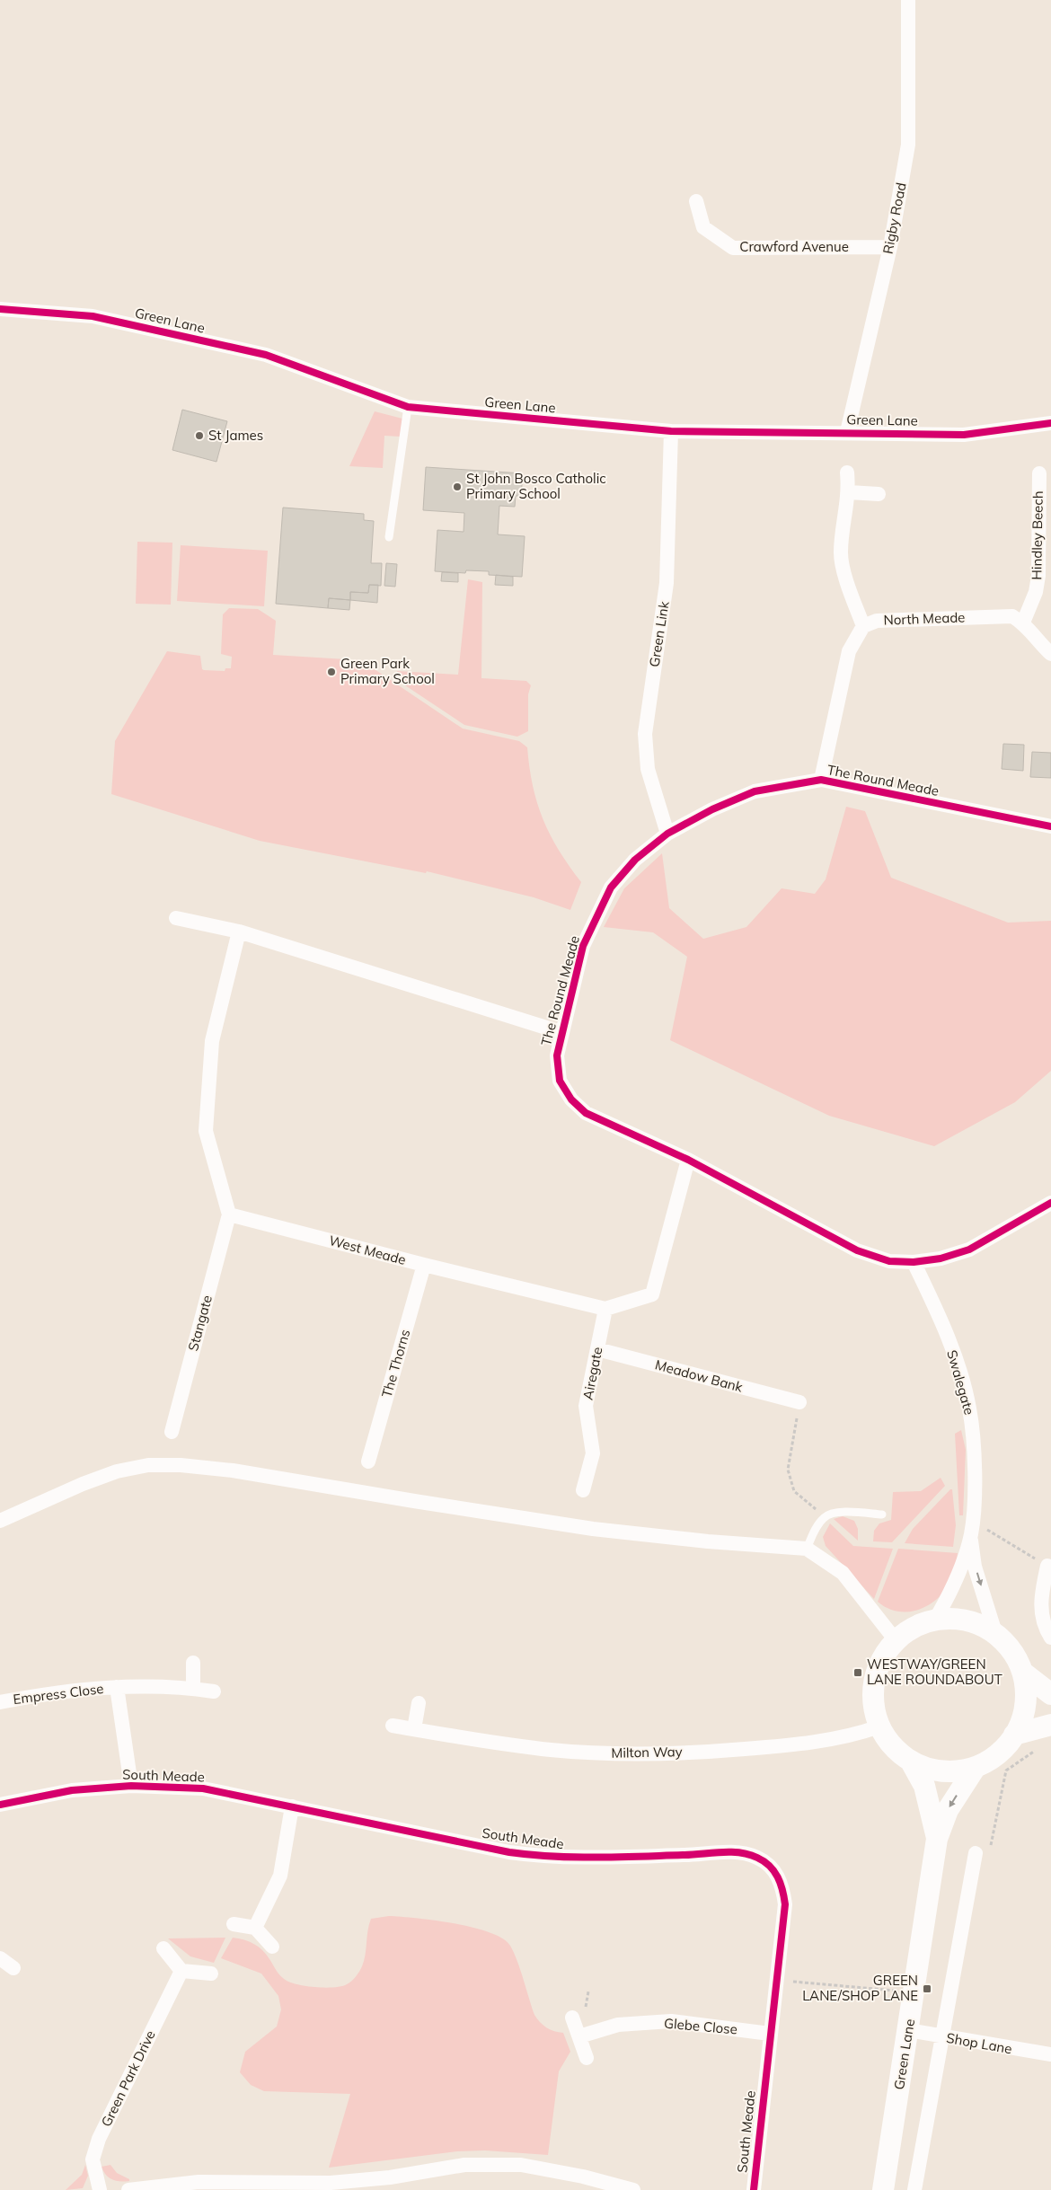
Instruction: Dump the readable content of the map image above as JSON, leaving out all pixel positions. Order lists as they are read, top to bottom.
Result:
{
  "streets": {
    "main road": ["Green Lane"],
    "street": [
      "Rigby Road",
      "Crawford Avenue",
      "Hindley Beech",
      "North Meade",
      "Green Link",
      "The Round Meade",
      "West Meade",
      "Stangate",
      "The Thorns",
      "Airegate",
      "Meadow Bank",
      "Swalegate",
      "Empress Close",
      "Milton Way",
      "South Meade",
      "Glebe Close",
      "Shop Lane",
      "Green Park Drive"
    ]
  },
  "crossings": [
    ["Rigby Road", "Crawford Avenue"],
    ["Rigby Road", "Green Lane"],
    ["Green Lane", "Green Link"],
    ["Green Lane", "Swalegate"],
    ["Green Lane", "Milton Way"],
    ["Green Lane", "Shop Lane"],
    ["Hindley Beech", "North Meade"],
    ["Green Link", "The Round Meade"],
    ["The Round Meade", "Swalegate"],
    ["West Meade", "Stangate"],
    ["West Meade", "The Thorns"],
    ["West Meade", "Airegate"],
    ["Airegate", "Meadow Bank"],
    ["Swalegate", "Milton Way"],
    ["Empress Close", "South Meade"],
    ["South Meade", "Glebe Close"]
  ],
  "places": {
    "other": ["St James", "St John Bosco Catholic Primary School", "Green Park Primary School"],
    "transit": ["WESTWAY/GREEN LANE ROUNDABOUT", "GREEN LANE/SHOP LANE"]
  }
}
